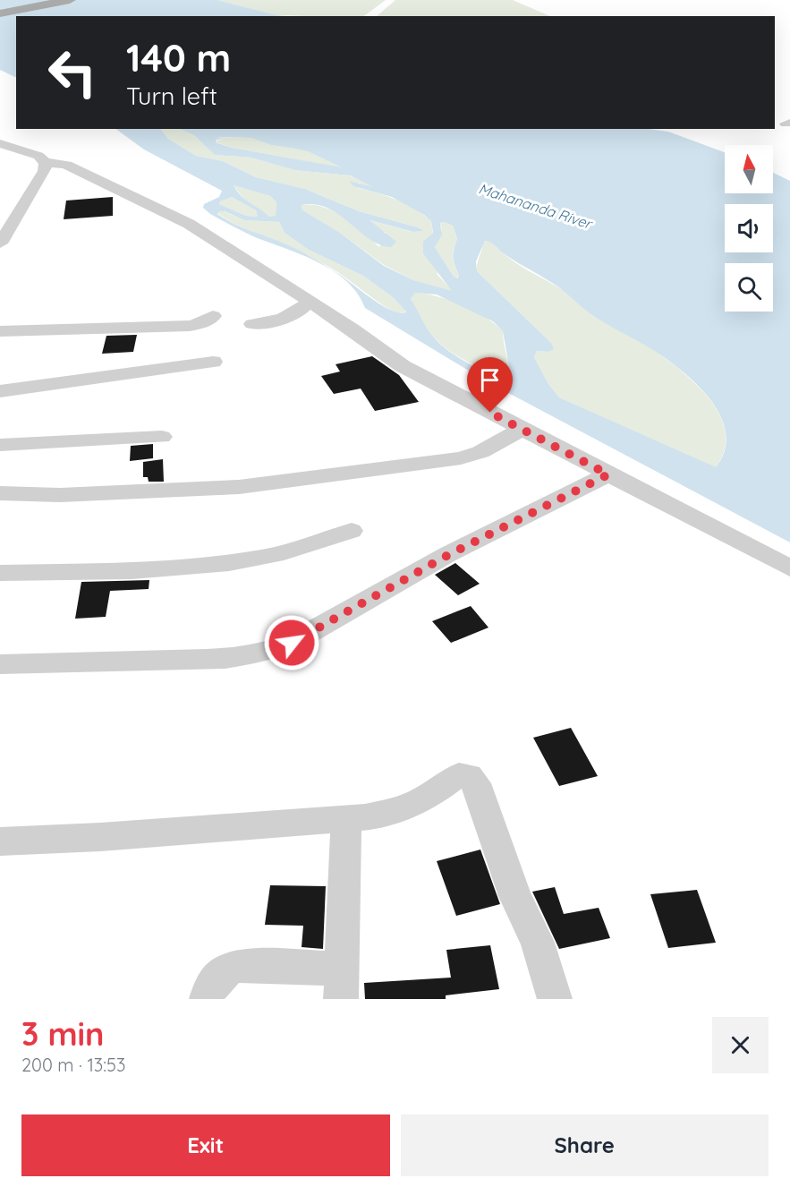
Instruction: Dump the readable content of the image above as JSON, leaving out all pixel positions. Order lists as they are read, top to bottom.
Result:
{
  "water": ["Mahananda River"],
  "north": "top",
  "page": {
    "turn": ["140 m", "Turn left"],
    "heading": ["3 min", "200 m · 13:53"],
    "buttons": ["Exit", "Share"]
  }
}
